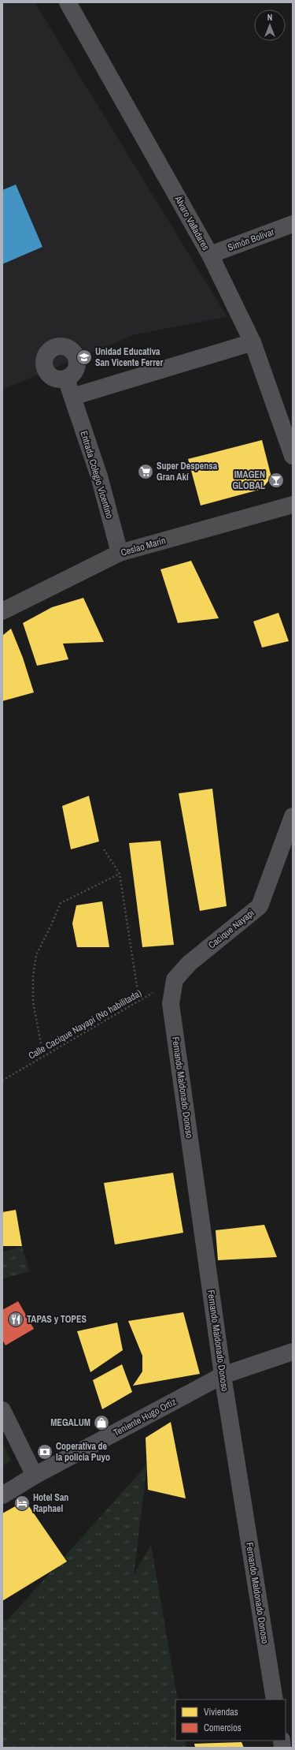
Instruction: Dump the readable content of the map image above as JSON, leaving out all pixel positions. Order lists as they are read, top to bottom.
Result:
{
  "streets": {
    "main road": ["Ceslao Marín"],
    "street": [
      "Álvaro Valladares",
      "Simón Bolívar",
      "Entrada Colegio Vicentino",
      "Cacique Nayapi",
      "Fernando Maldonado Donoso",
      "Teniente Hugo Ortiz"
    ],
    "path": ["Calle Cacique Nayapi (No habilitada)"]
  },
  "crossings": [
    ["Álvaro Valladares", "Simón Bolívar"],
    ["Entrada Colegio Vicentino", "Ceslao Marín"],
    ["Cacique Nayapi", "Calle Cacique Nayapi (No habilitada)"],
    ["Cacique Nayapi", "Fernando Maldonado Donoso"],
    ["Calle Cacique Nayapi (No habilitada)", "Fernando Maldonado Donoso"],
    ["Fernando Maldonado Donoso", "Teniente Hugo Ortiz"]
  ],
  "places": {
    "school or university": ["Unidad Educativa San Vicente Ferrer"],
    "supermarket": ["Super Despensa Gran Akí"],
    "bar": ["IMAGEN GLOBAL"],
    "restaurant": ["TAPAS y TOPES"],
    "shop": ["MEGALUM"],
    "bank": ["Coperativa de la policia Puyo"],
    "hotel": ["Hotel San Raphael"]
  },
  "legend": ["Viviendas", "Comercios"],
  "north": "top"
}
